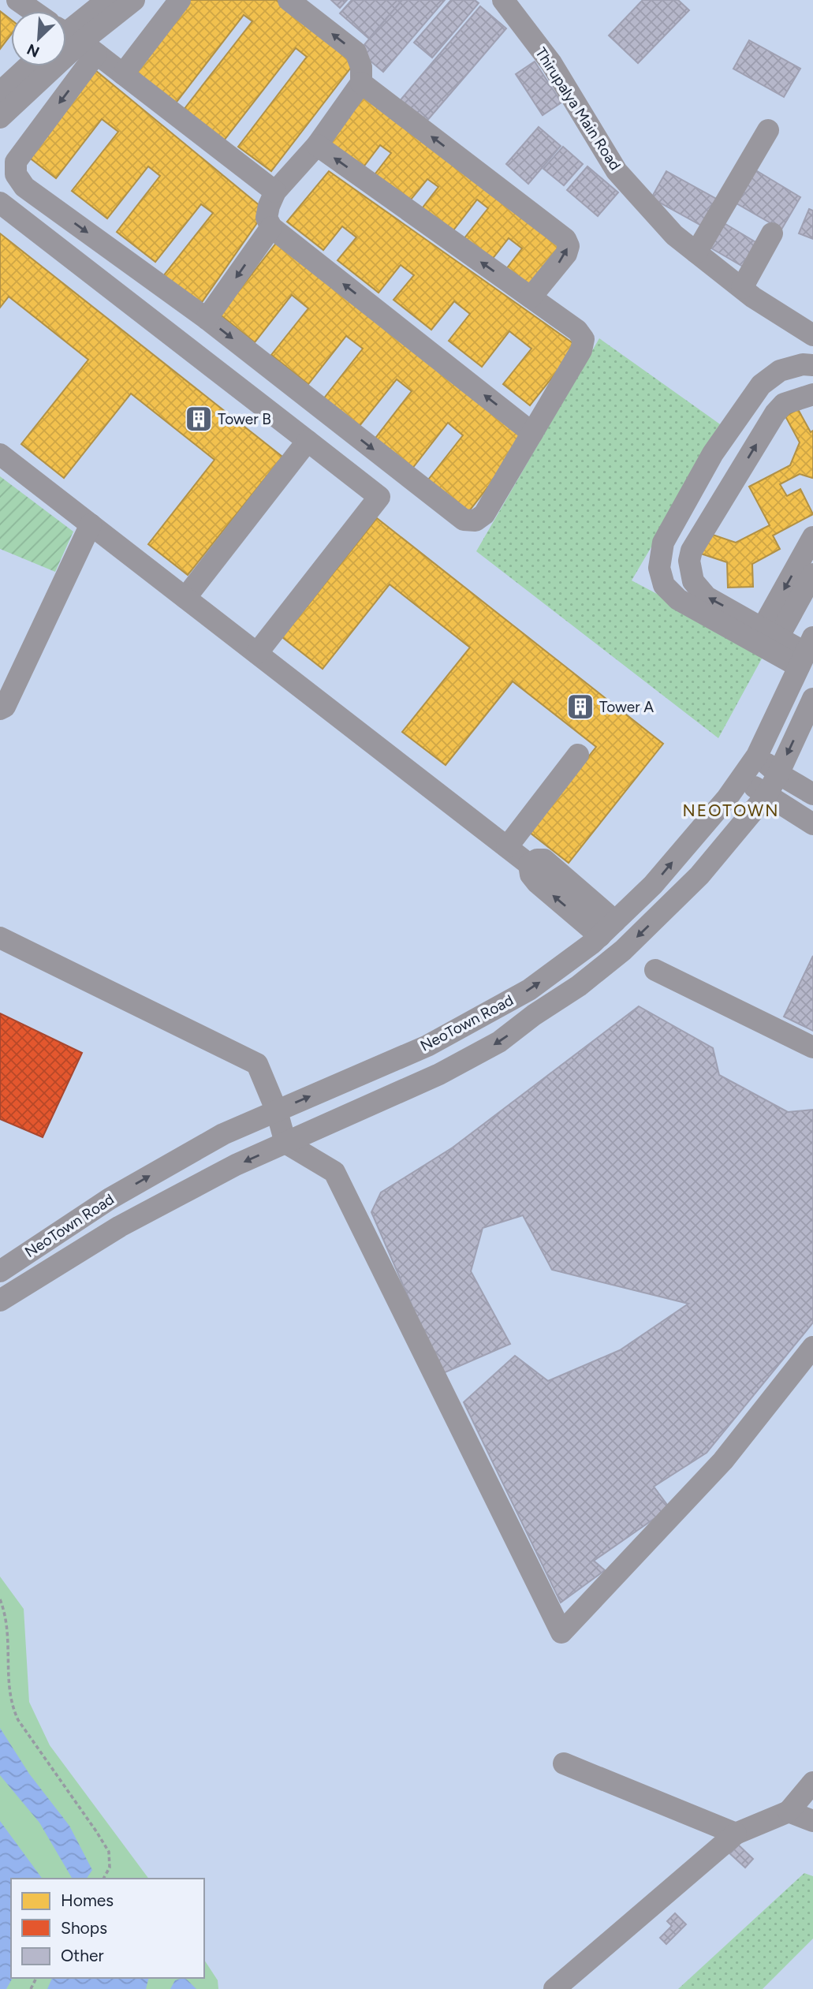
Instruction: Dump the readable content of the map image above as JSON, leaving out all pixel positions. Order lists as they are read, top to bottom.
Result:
{
  "streets": {
    "street": ["Thirupalya Main Road", "NeoTown Road"]
  },
  "districts": ["NEOTOWN"],
  "places": {
    "building": ["Tower B", "Tower A"]
  },
  "legend": ["Homes", "Shops", "Other"],
  "north": "bottom left"
}
